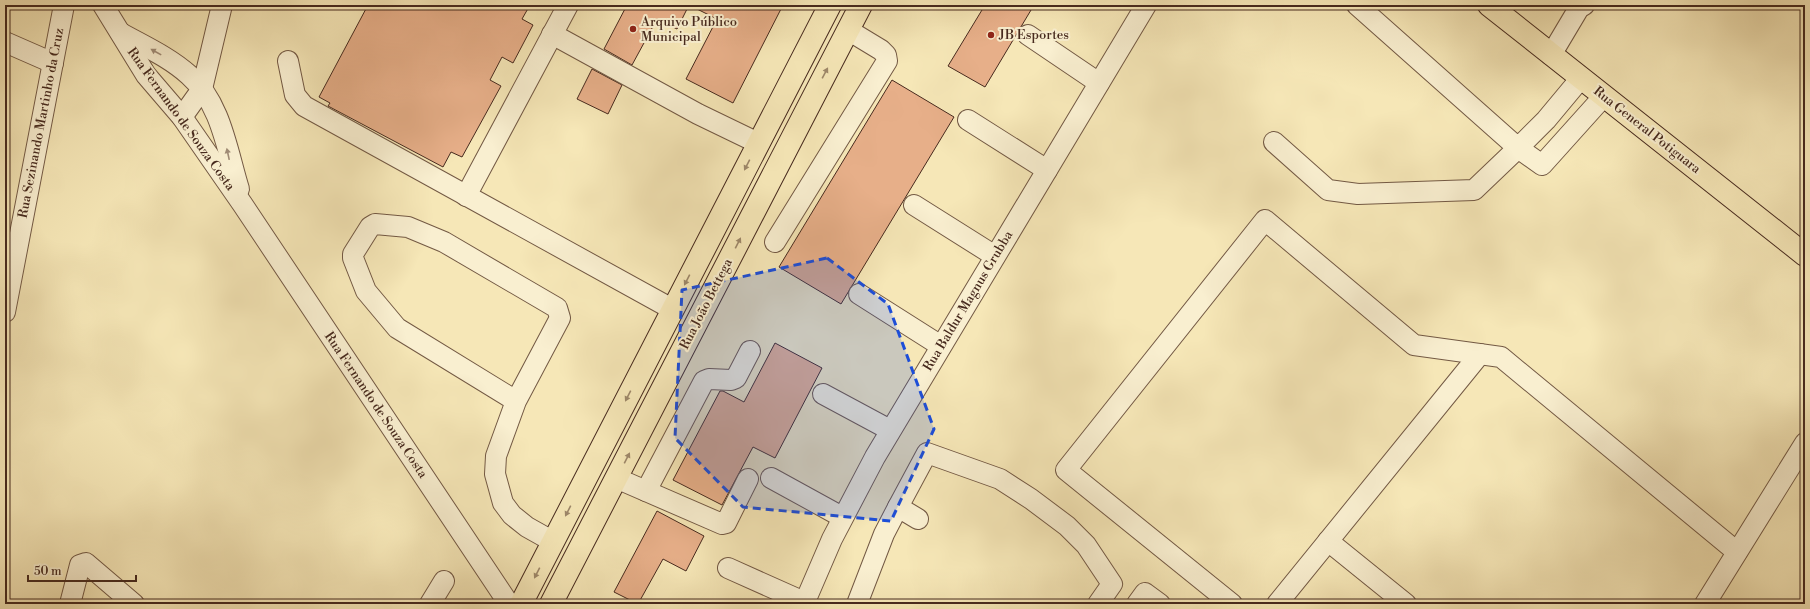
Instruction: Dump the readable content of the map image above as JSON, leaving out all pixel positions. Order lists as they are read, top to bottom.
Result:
{
  "streets": {
    "main road": ["Rua General Potiguara", "Rua João Bettega"],
    "street": ["Rua Fernando de Souza Costa", "Rua Sezinando Martinho da Cruz", "Rua Baldur Magnus Grubba"]
  },
  "places": ["Arquivo Público Municipal", "JB Esportes"],
  "scale_bar": "50 m"
}
